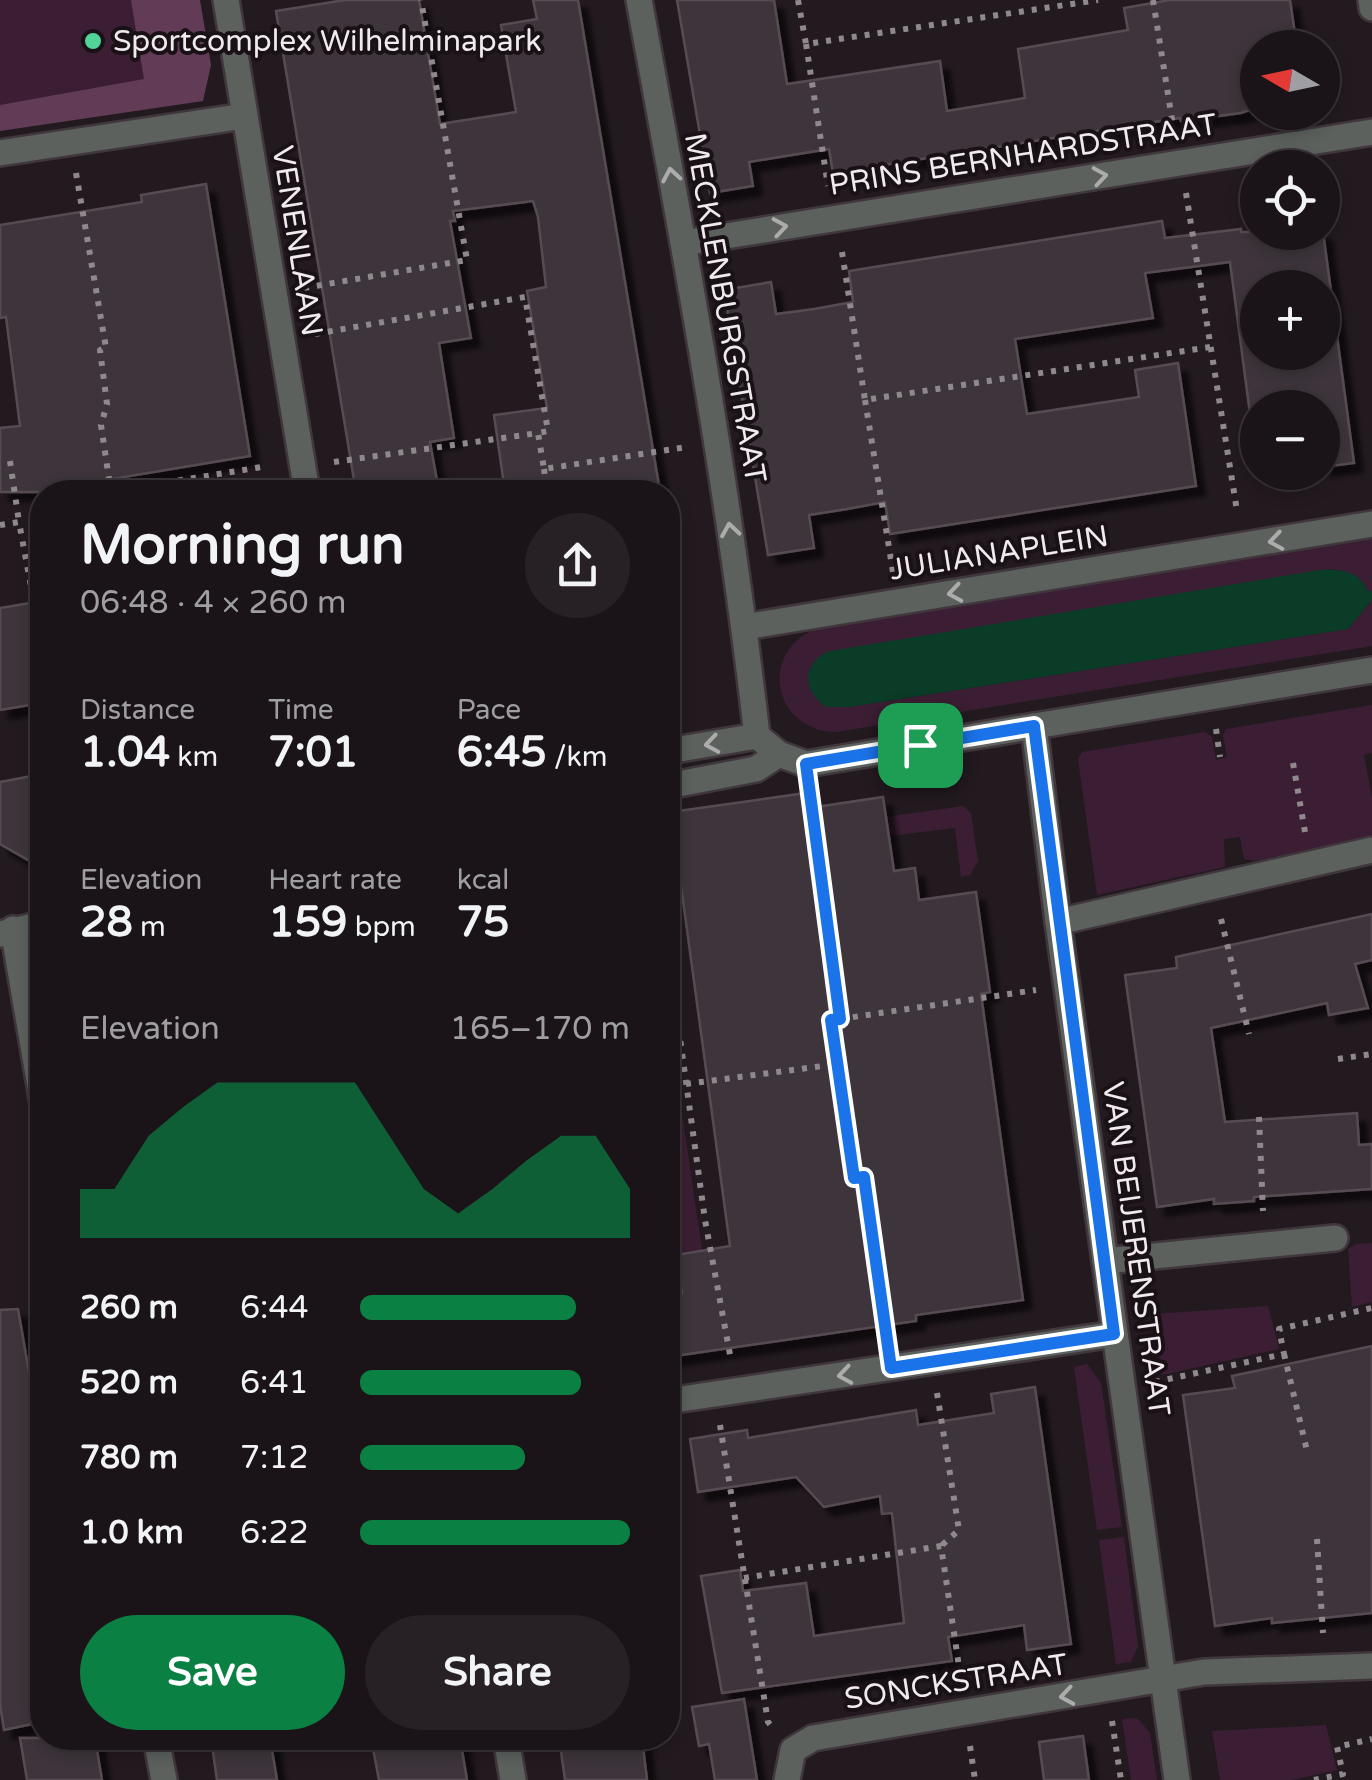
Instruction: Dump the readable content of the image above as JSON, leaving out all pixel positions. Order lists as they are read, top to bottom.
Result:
{
  "streets": {
    "street": [
      "PRINS BERNHARDSTRAAT",
      "VENENLAAN",
      "MECKLENBURGSTRAAT",
      "JULIANAPLEIN",
      "VAN BEIJERENSTRAAT",
      "SONCKSTRAAT"
    ]
  },
  "crossings": [
    ["PRINS BERNHARDSTRAAT", "MECKLENBURGSTRAAT"],
    ["MECKLENBURGSTRAAT", "JULIANAPLEIN"],
    ["VAN BEIJERENSTRAAT", "SONCKSTRAAT"]
  ],
  "one_way": ["PRINS BERNHARDSTRAAT", "MECKLENBURGSTRAAT"],
  "places": ["Sportcomplex Wilhelminapark"],
  "north": "left",
  "page": {
    "map_buttons": ["+", "−"],
    "heading": ["Morning run", "06:48 · 4 × 260 m"],
    "stats": [
      ["Distance", "1.04 km"],
      ["Time", "7:01"],
      ["Pace", "6:45 /km"],
      ["Elevation", "28 m"],
      ["Heart rate", "159 bpm"],
      ["kcal", "75"]
    ],
    "chart": ["Elevation", "165–170 m"],
    "list": [
      {
        "name": "260 m",
        "note": "6:44"
      },
      {
        "name": "520 m",
        "note": "6:41"
      },
      {
        "name": "780 m",
        "note": "7:12"
      },
      {
        "name": "1.0 km",
        "note": "6:22"
      }
    ],
    "buttons": ["Save", "Share"]
  }
}
